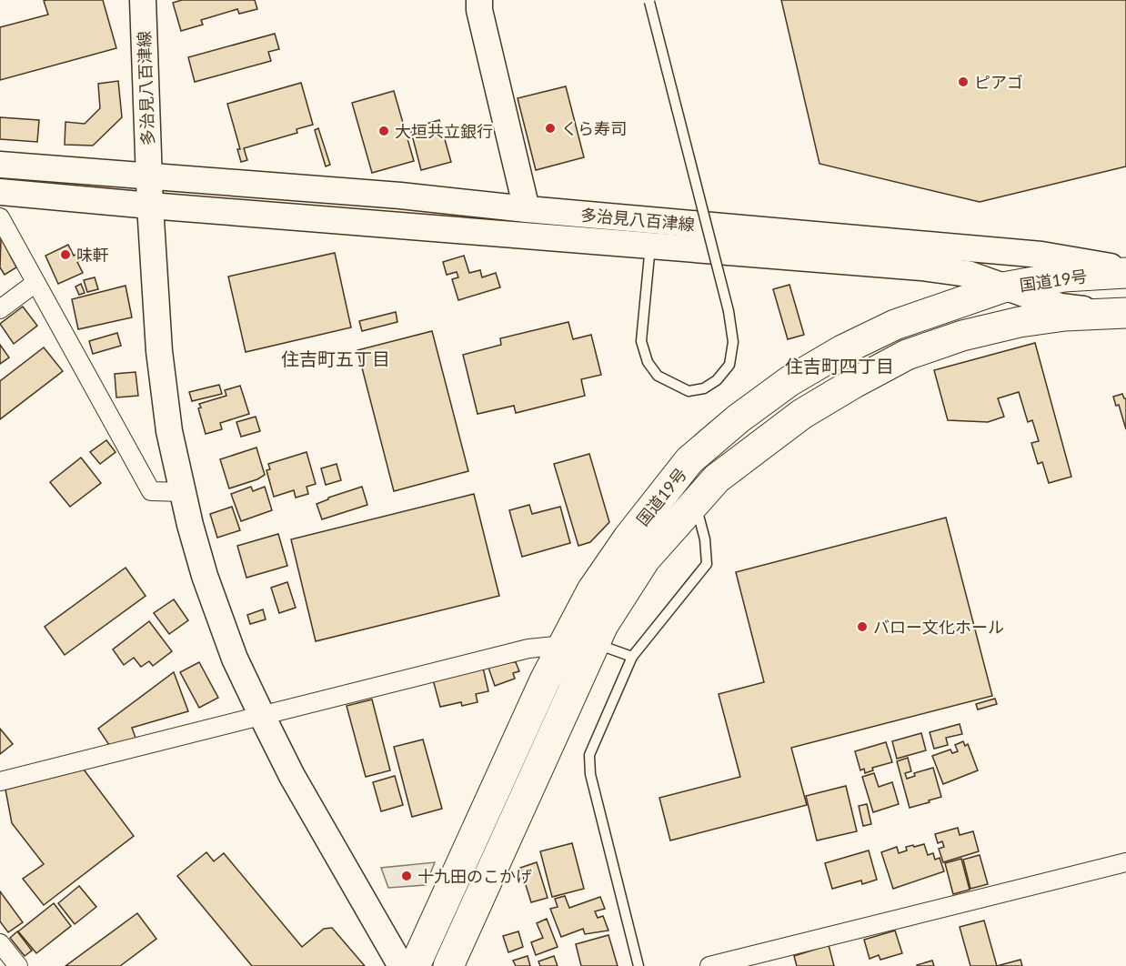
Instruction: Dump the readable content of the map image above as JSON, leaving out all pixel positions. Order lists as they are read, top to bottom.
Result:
{
  "streets": {
    "highway": ["国道19号"],
    "main road": ["多治見八百津線"]
  },
  "crossings": [
    ["多治見八百津線", "国道19号"]
  ],
  "districts": ["住吉町五丁目", "住吉町四丁目"],
  "places": [
    "ピアゴ",
    "くら寿司",
    "大垣共立銀行",
    "味軒",
    "バロー文化ホール",
    "十九田のこかげ"
  ]
}
